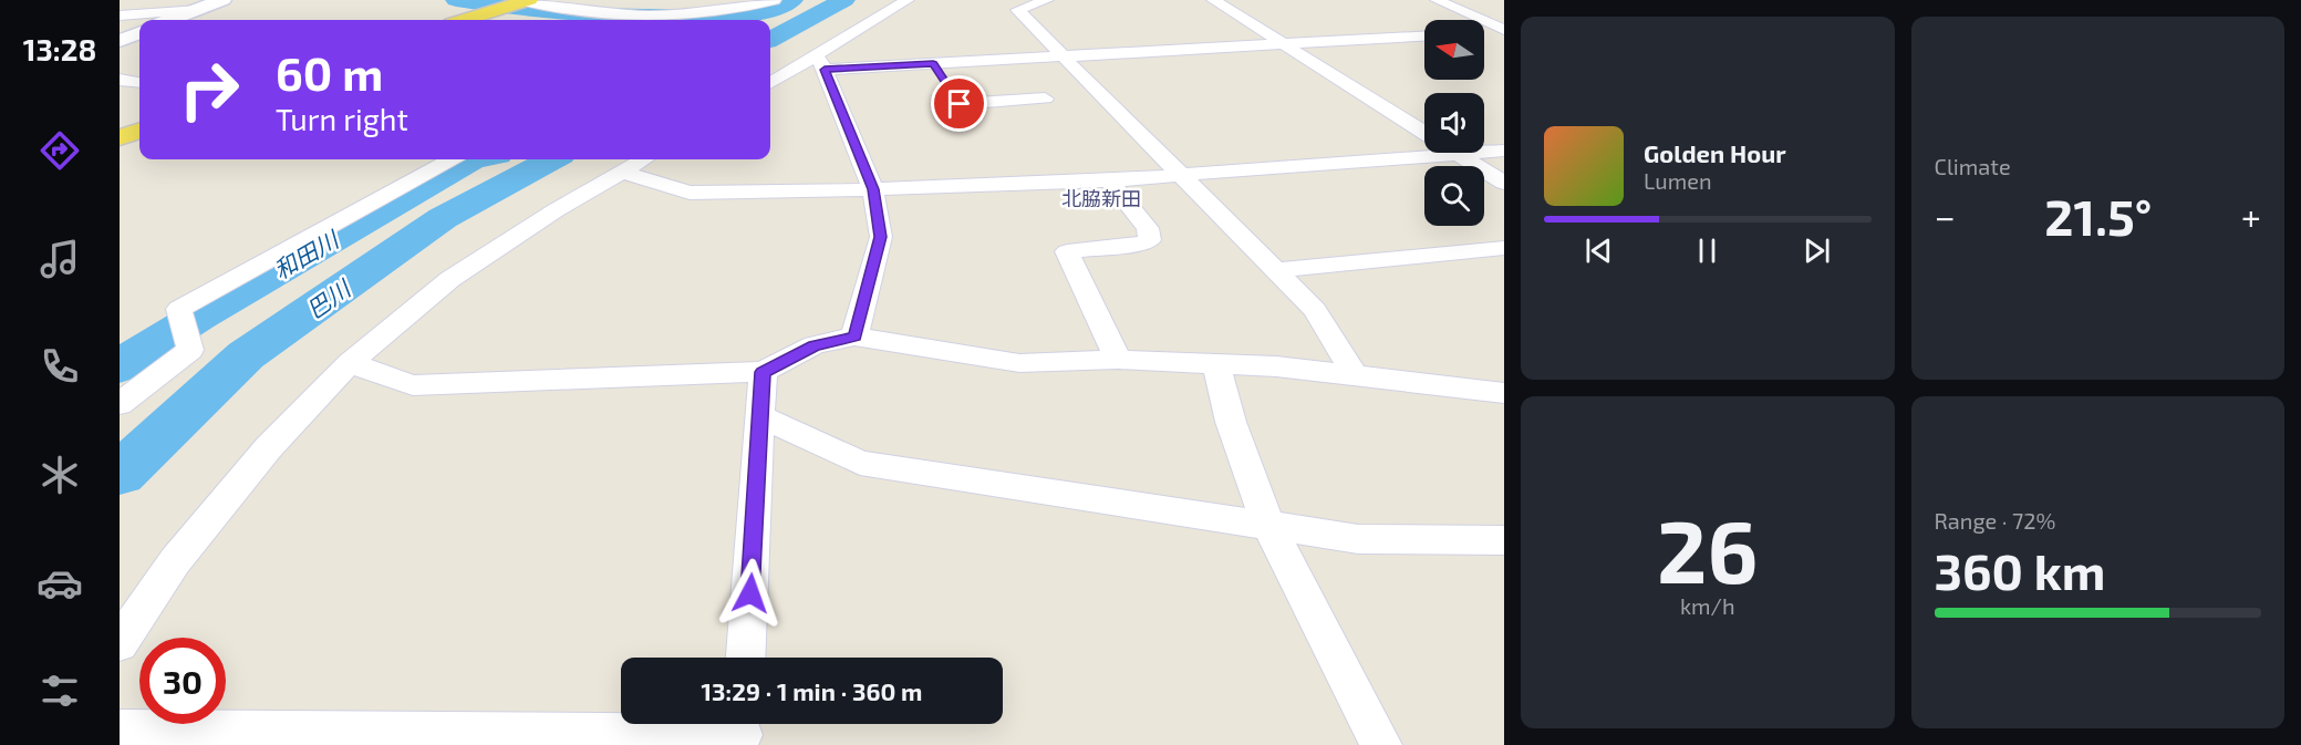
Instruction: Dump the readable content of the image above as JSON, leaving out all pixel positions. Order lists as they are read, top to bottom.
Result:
{
  "districts": ["北脇新田"],
  "water": ["和田川", "巴川"],
  "north": "left",
  "page": {
    "tabs": "13:28",
    "tile": [
      "Climate",
      ["26", "km/h"],
      ["Range · 72%", "360 km"]
    ],
    "turn": ["60 m", "Turn right"],
    "song": ["Golden Hour", "Lumen"],
    "heat": ["−", "21.5°", "+"],
    "limit": "30",
    "trip": "13:29 · 1 min · 360 m"
  }
}
